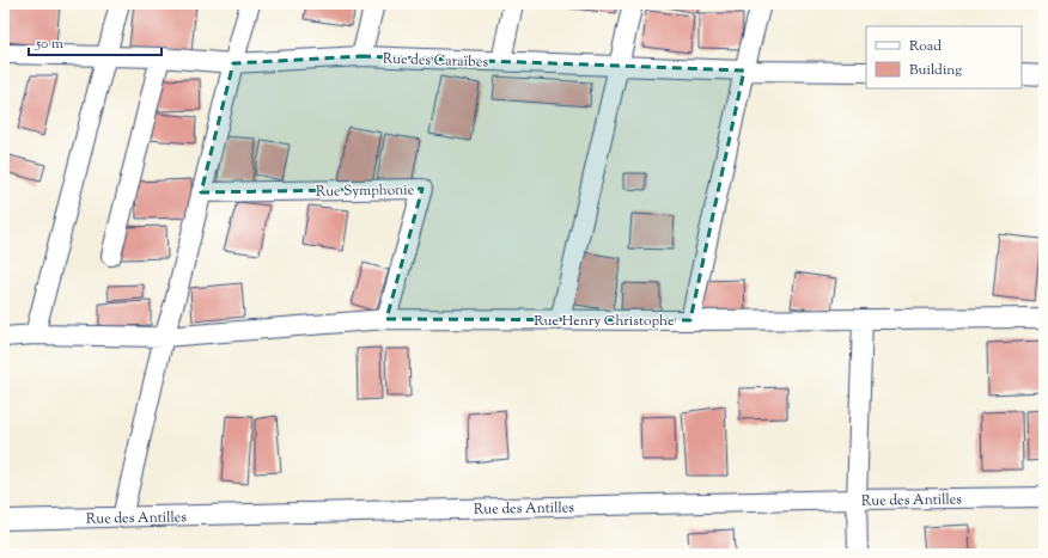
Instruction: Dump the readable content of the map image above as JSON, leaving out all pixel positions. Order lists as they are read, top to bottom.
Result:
{
  "streets": {
    "street": [
      "Rue des Caraïbes",
      "Rue Symphonie",
      "Rue Henry Christophe",
      "Rue des Antilles"
    ]
  },
  "crossings": [
    ["Rue Symphonie", "Rue Henry Christophe"]
  ],
  "legend": ["Road", "Building"],
  "scale_bar": "50 m"
}
